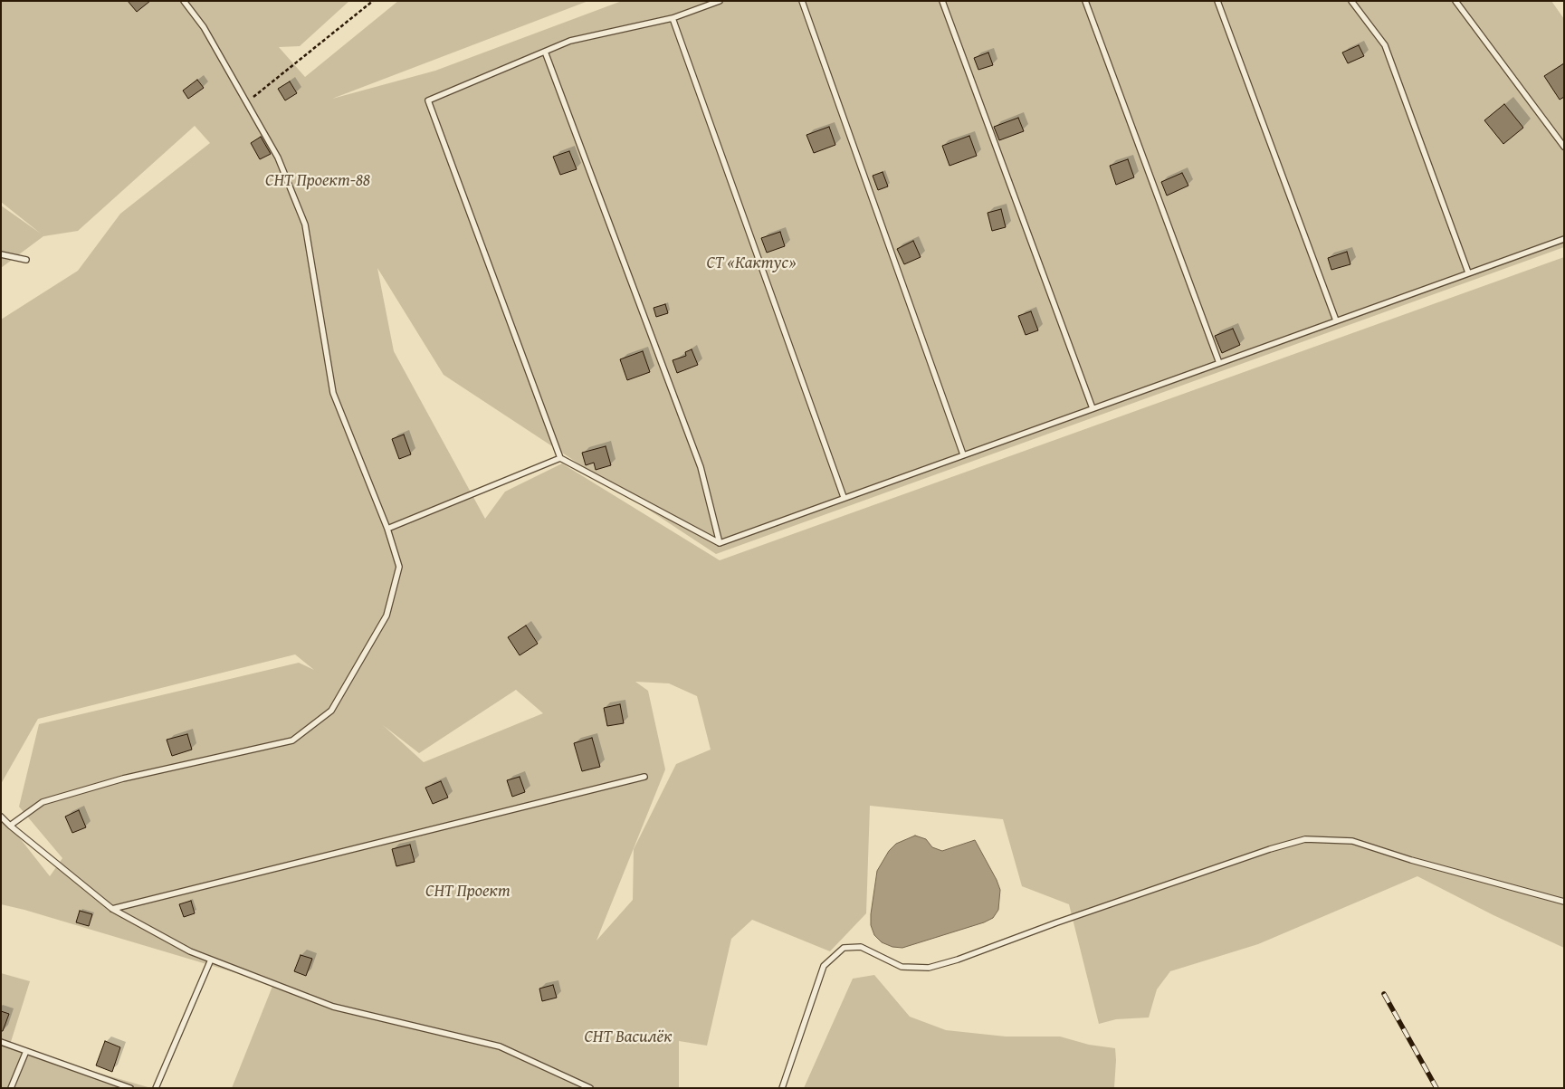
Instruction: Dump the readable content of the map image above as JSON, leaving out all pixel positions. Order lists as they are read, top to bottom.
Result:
{
  "parks": [
    "СНТ Проект-88",
    "СТ «Кактус»",
    "СНТ Проект",
    "СНТ Василёк"
  ]
}
